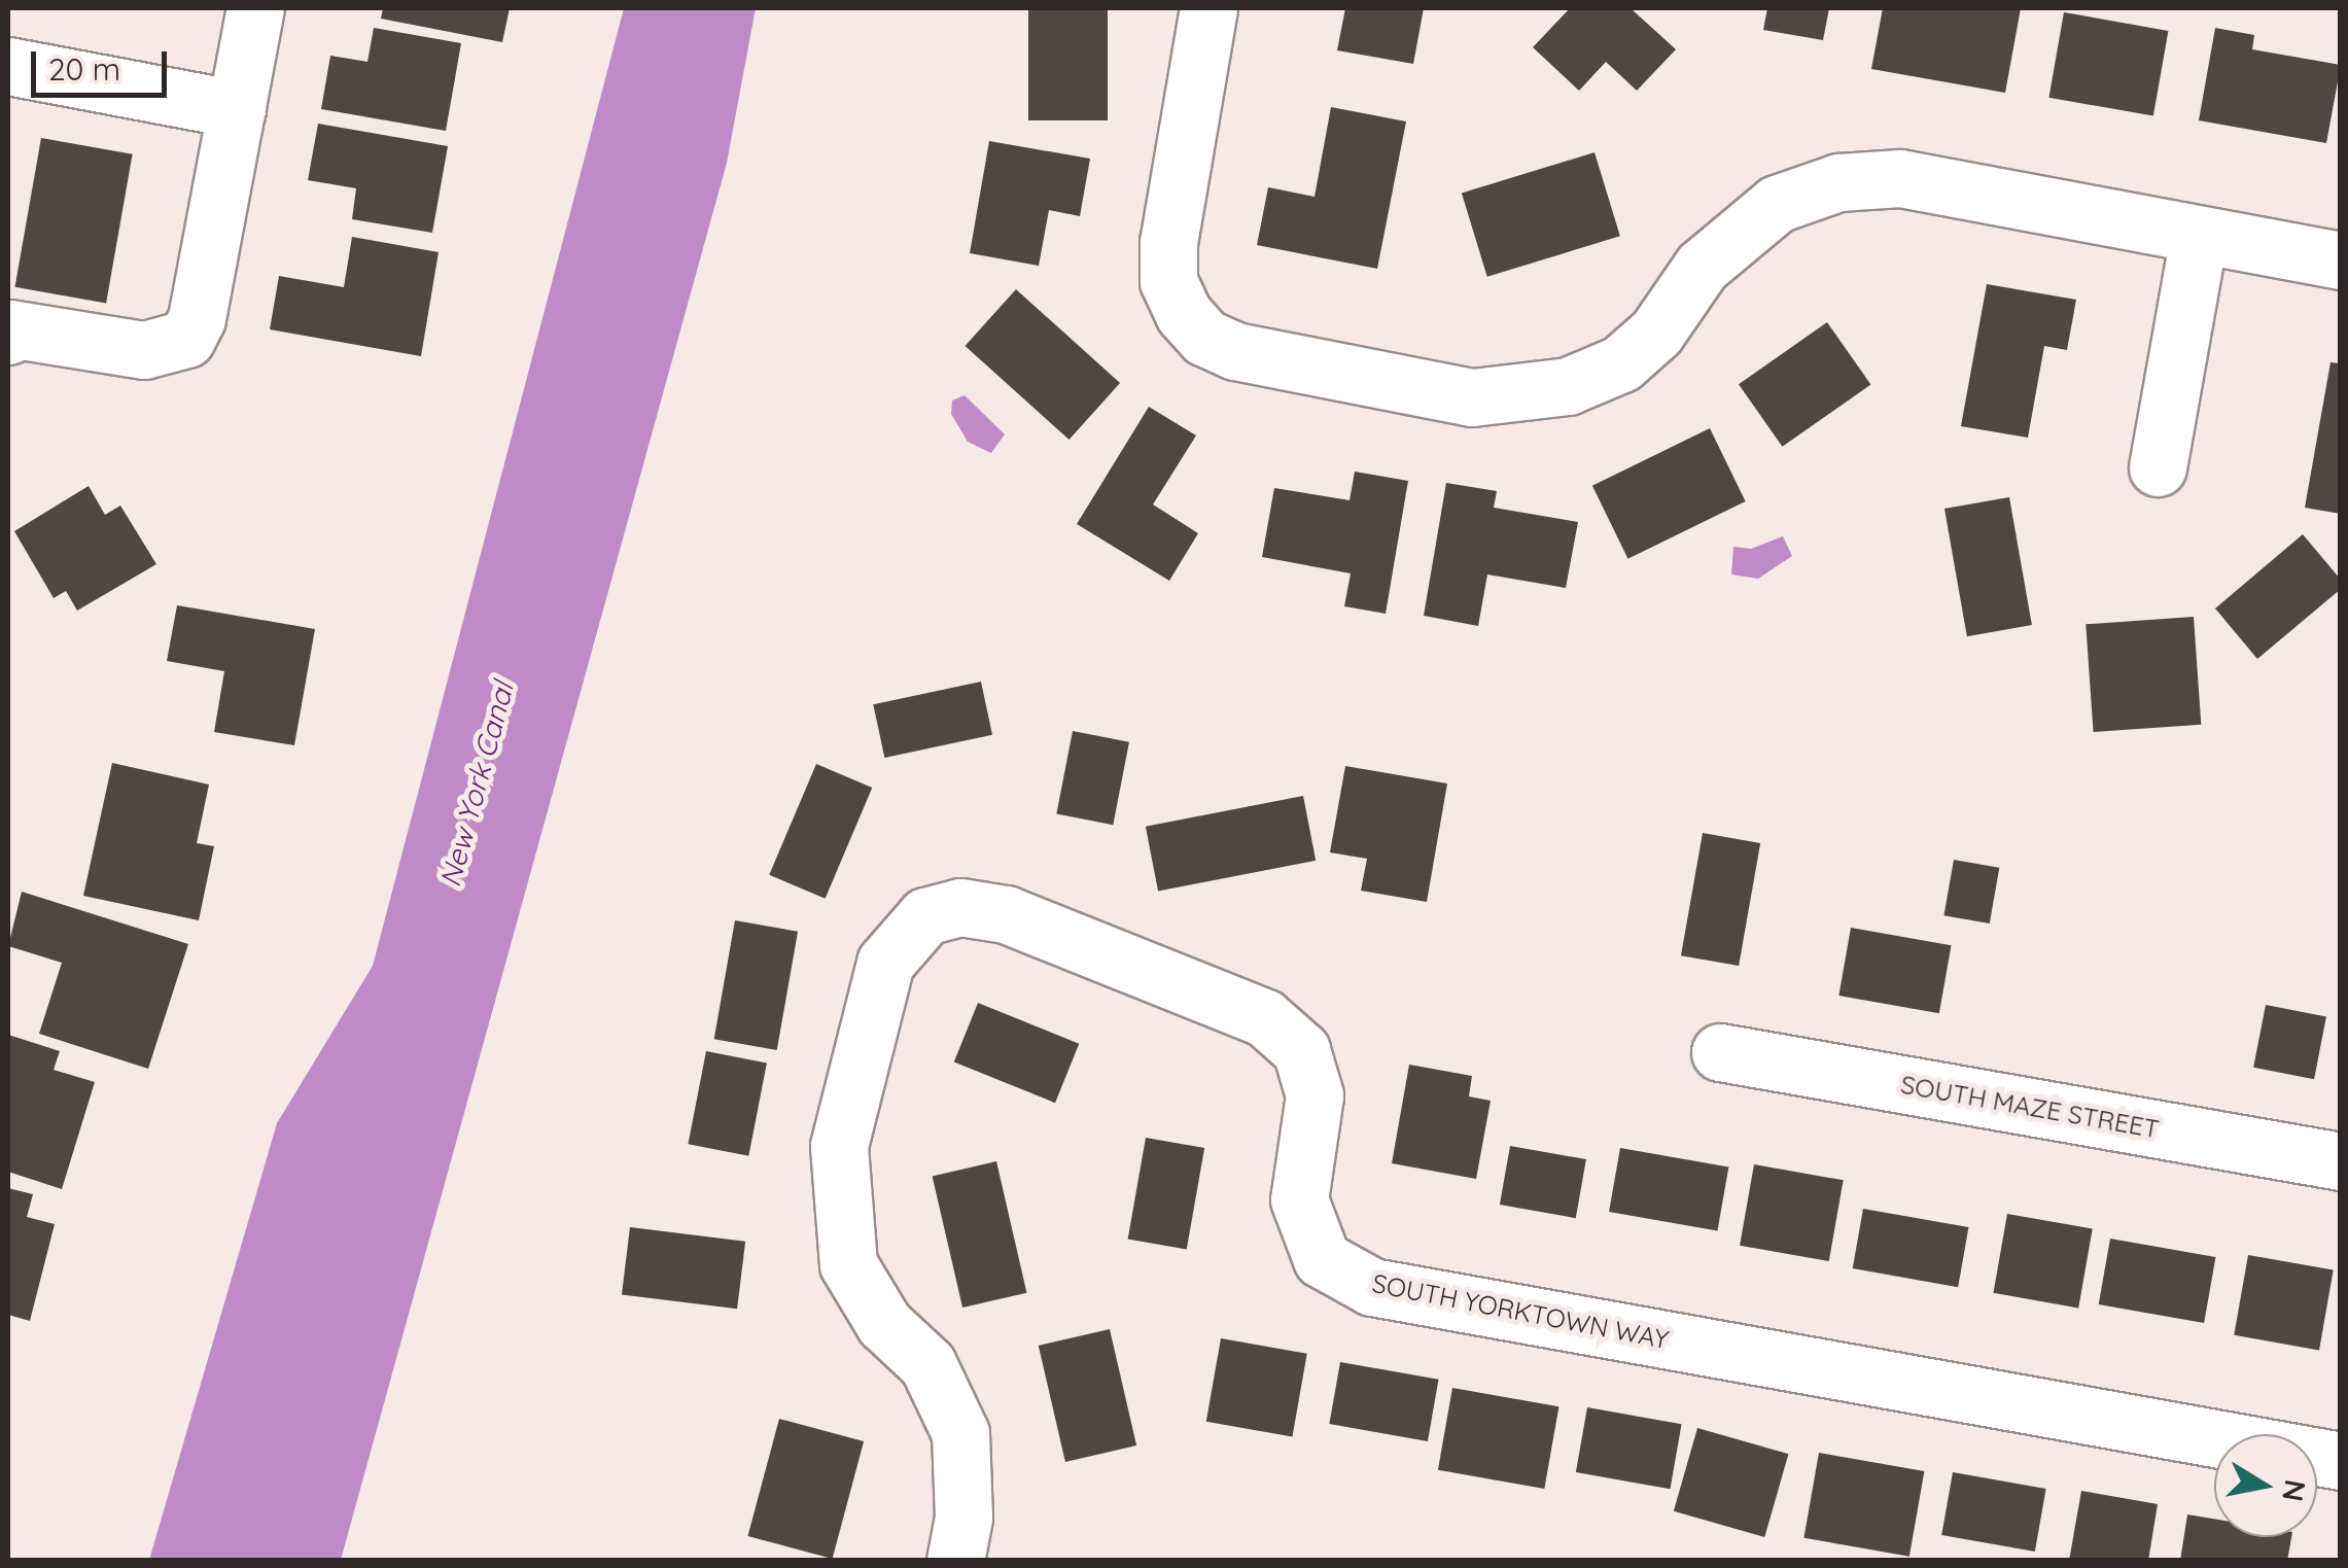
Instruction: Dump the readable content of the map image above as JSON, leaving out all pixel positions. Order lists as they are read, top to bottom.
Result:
{
  "streets": {
    "street": ["SOUTH MAZE STREET", "SOUTH YORKTOWN WAY"]
  },
  "water": ["New York Canal"],
  "scale_bar": "20 m",
  "north": "right"
}
